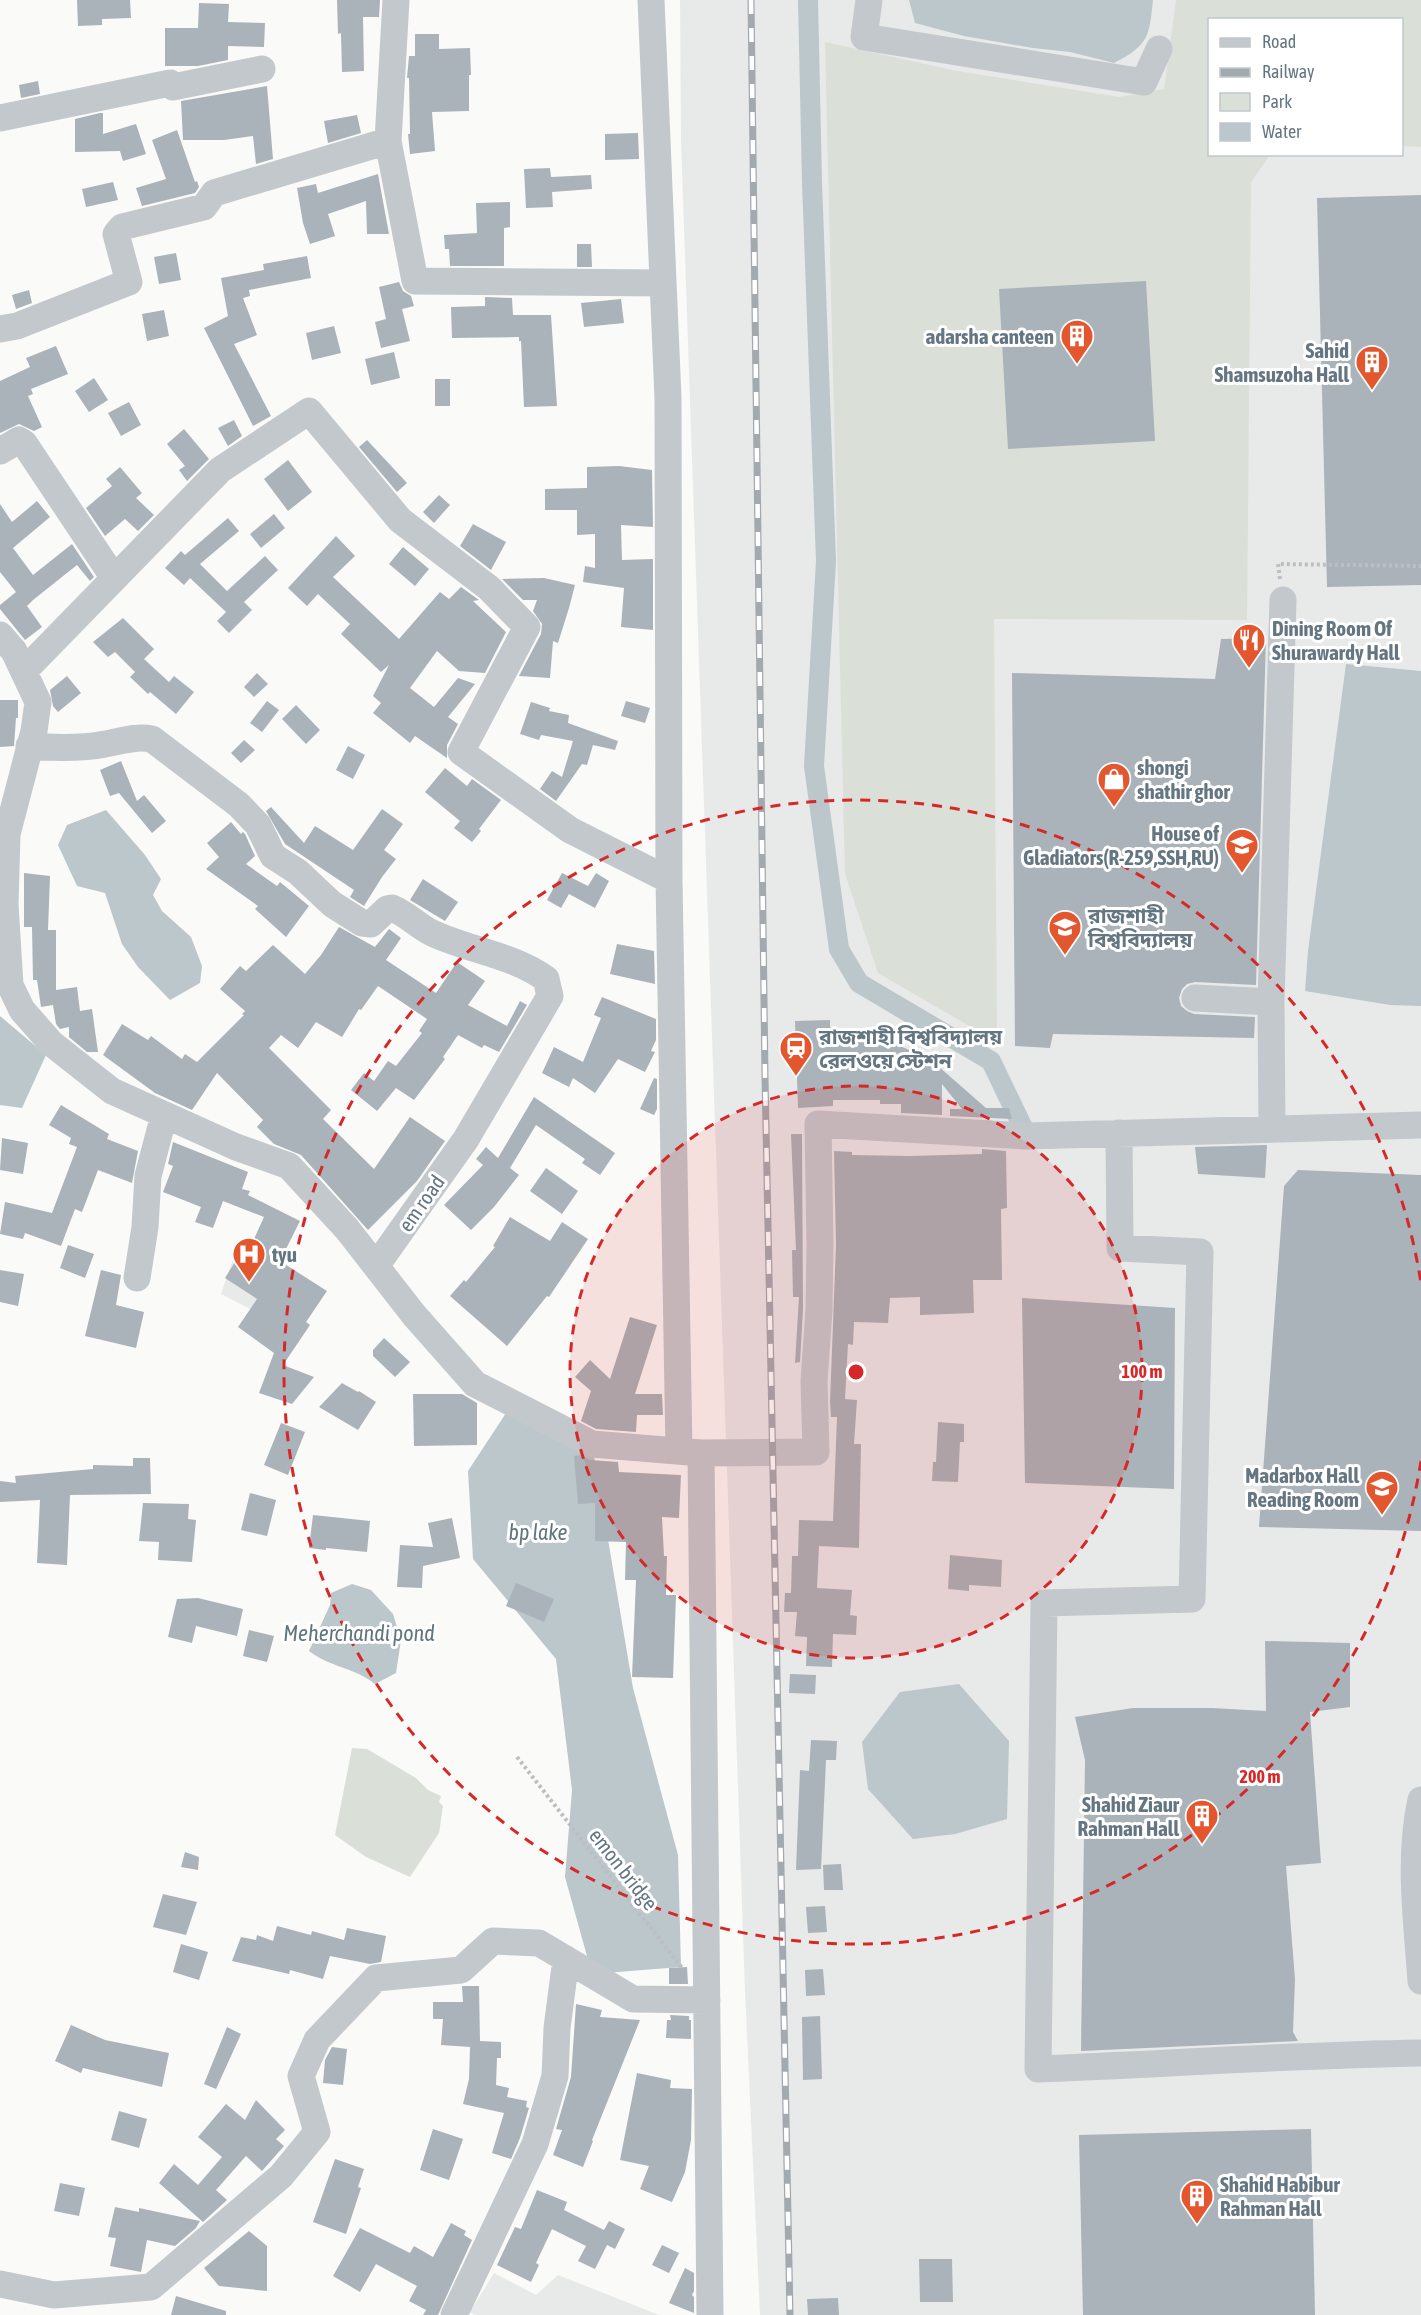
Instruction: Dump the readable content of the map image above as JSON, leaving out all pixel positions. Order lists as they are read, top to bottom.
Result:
{
  "streets": {
    "street": ["em road"],
    "path": ["emon bridge"]
  },
  "water": ["bp lake", "Meherchandi pond"],
  "places": {
    "building": [
      "adarsha canteen",
      "Sahid Shamsuzoha Hall",
      "Shahid Ziaur Rahman Hall",
      "Shahid Habibur Rahman Hall"
    ],
    "restaurant": ["Dining Room Of Shurawardy Hall"],
    "shop": ["shongi shathir ghor"],
    "school or university": ["House of Gladiators(R-259,SSH,RU)", "রাজশাহী বিশ্ববিদ্যালয়", "Madarbox Hall Reading Room"],
    "station": ["রাজশাহী বিশ্ববিদ্যালয় রেলওয়ে স্টেশন"],
    "hospital": ["tyu"]
  },
  "legend": [
    "Road",
    "Railway",
    "Park",
    "Water"
  ],
  "rings": ["100 m", "200 m"]
}
